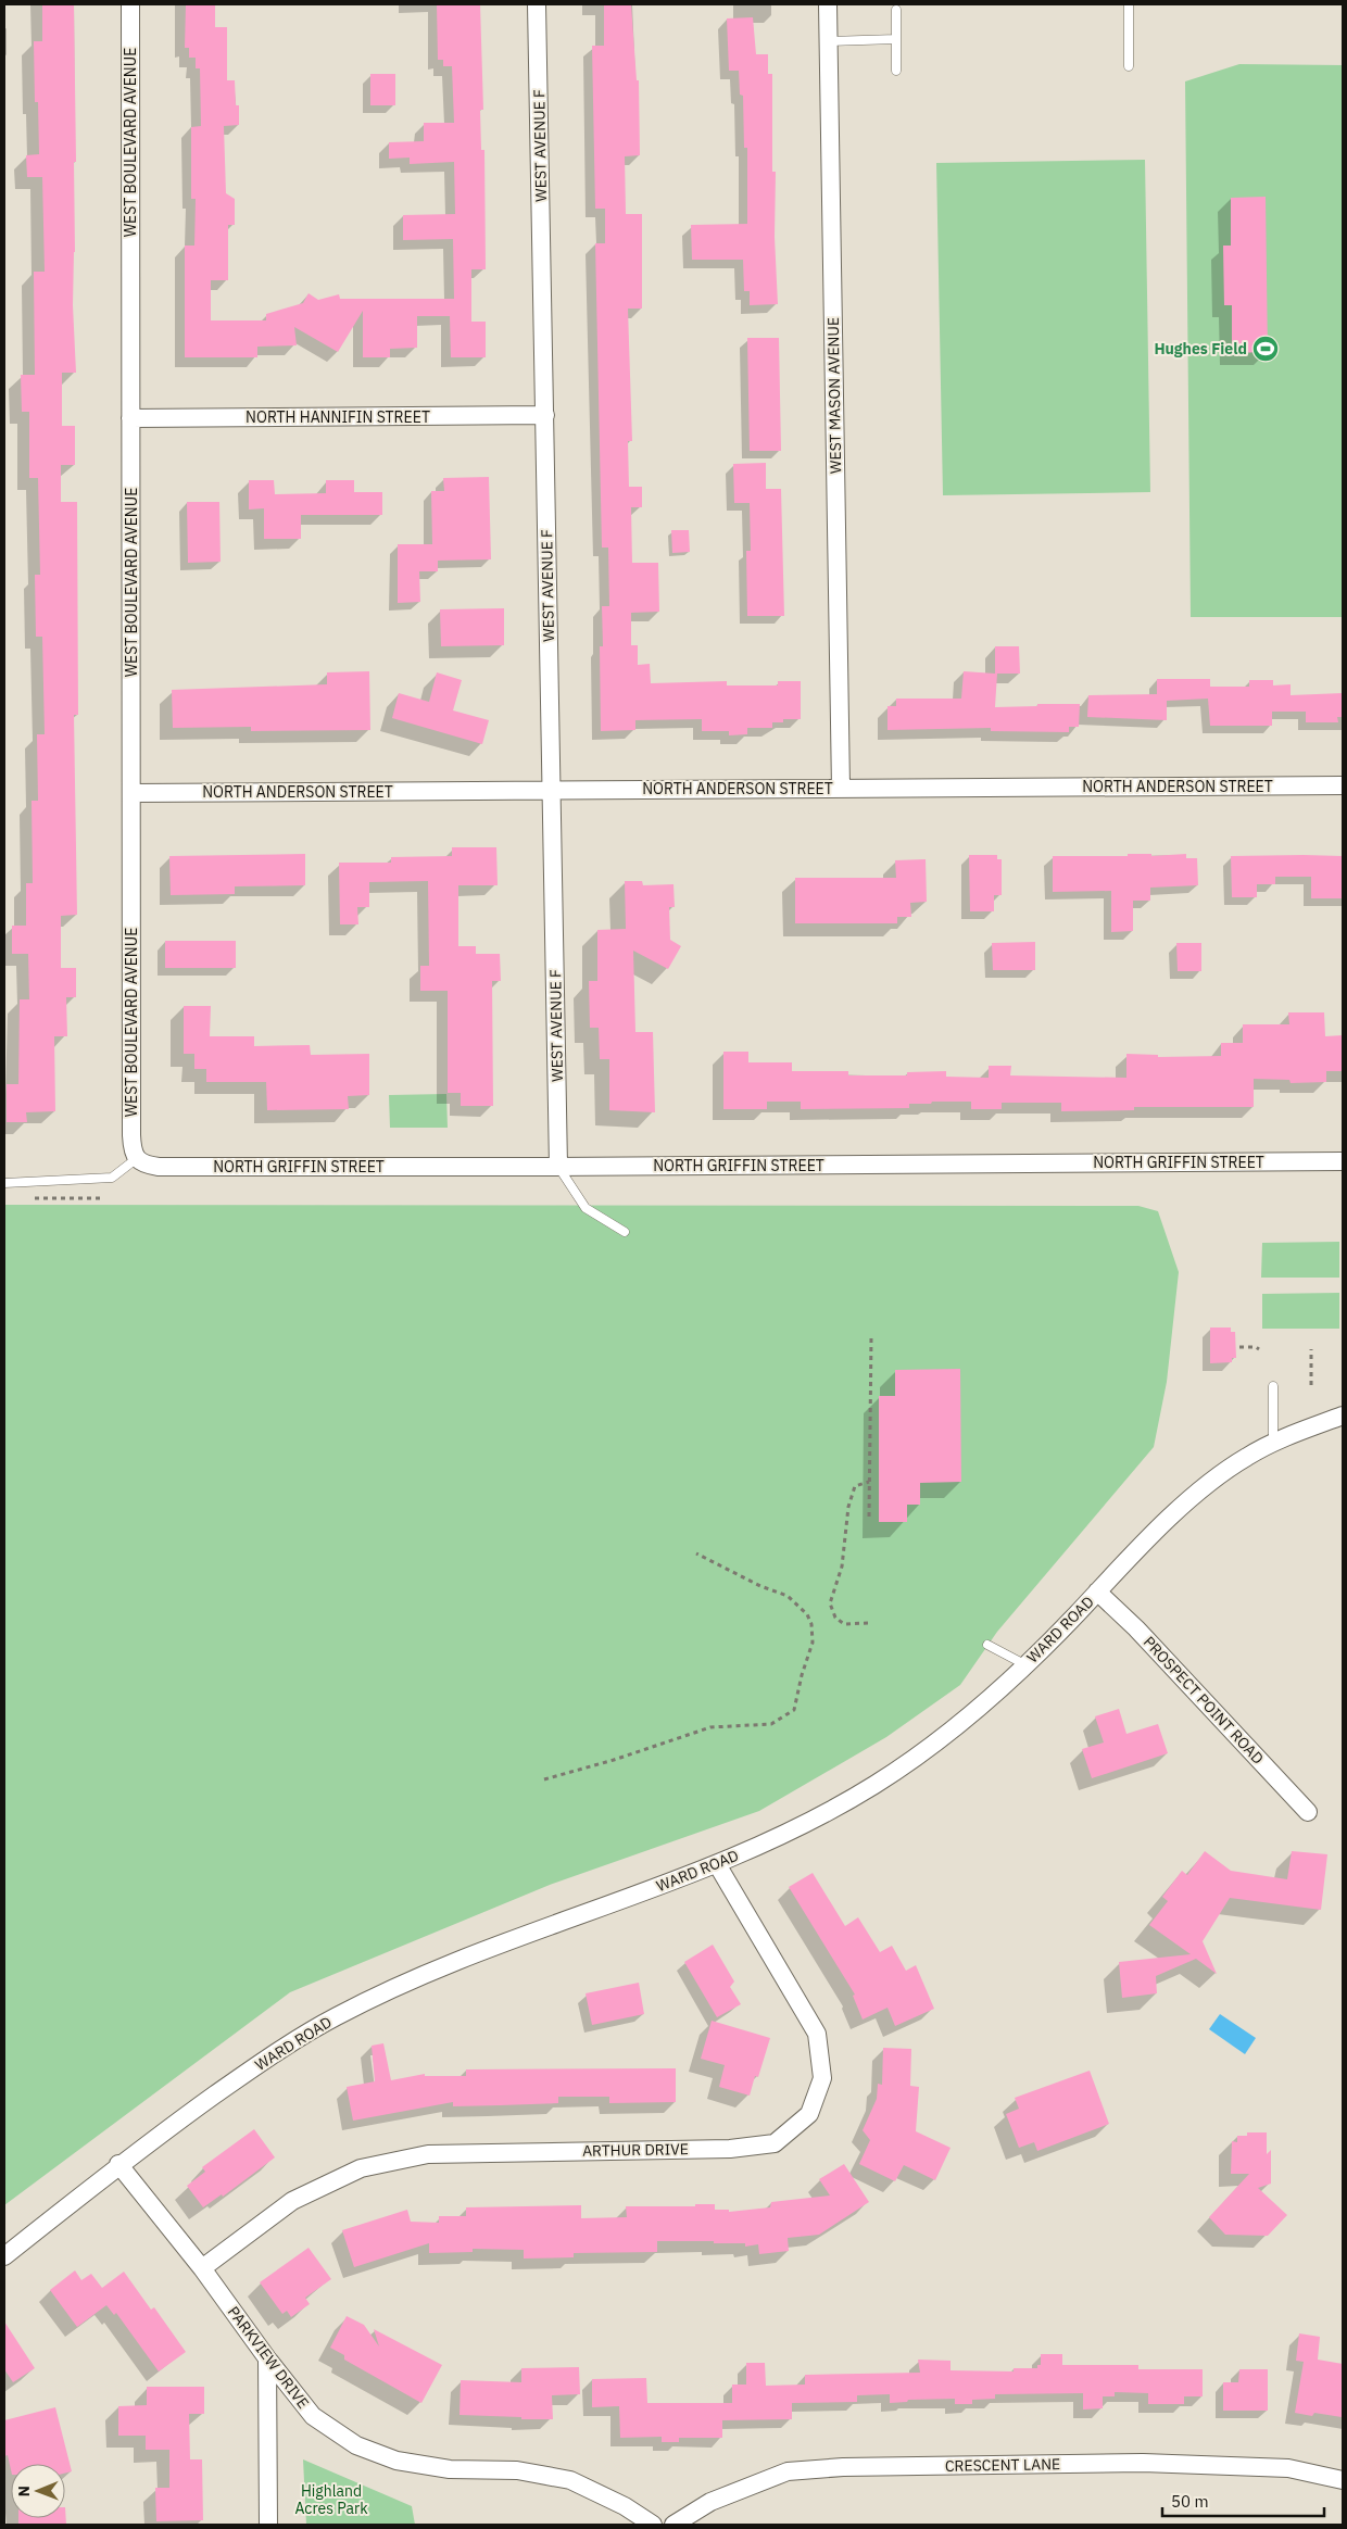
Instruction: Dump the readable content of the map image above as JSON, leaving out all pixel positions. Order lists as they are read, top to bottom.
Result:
{
  "streets": {
    "street": [
      "WEST BOULEVARD AVENUE",
      "WEST AVENUE F",
      "WEST MASON AVENUE",
      "NORTH HANNIFIN STREET",
      "NORTH ANDERSON STREET",
      "NORTH GRIFFIN STREET",
      "WARD ROAD",
      "PROSPECT POINT ROAD",
      "ARTHUR DRIVE",
      "PARKVIEW DRIVE",
      "CRESCENT LANE"
    ]
  },
  "crossings": [
    ["WEST BOULEVARD AVENUE", "NORTH HANNIFIN STREET"],
    ["WEST BOULEVARD AVENUE", "NORTH ANDERSON STREET"],
    ["WEST BOULEVARD AVENUE", "NORTH GRIFFIN STREET"],
    ["WEST AVENUE F", "NORTH HANNIFIN STREET"],
    ["WEST AVENUE F", "NORTH ANDERSON STREET"],
    ["WEST AVENUE F", "NORTH GRIFFIN STREET"],
    ["WEST MASON AVENUE", "NORTH ANDERSON STREET"],
    ["WARD ROAD", "PROSPECT POINT ROAD"],
    ["WARD ROAD", "ARTHUR DRIVE"],
    ["WARD ROAD", "PARKVIEW DRIVE"],
    ["ARTHUR DRIVE", "PARKVIEW DRIVE"]
  ],
  "parks": ["Highland Acres Park"],
  "places": {
    "sports": ["Hughes Field"]
  },
  "scale_bar": "50 m",
  "north": "left"
}
